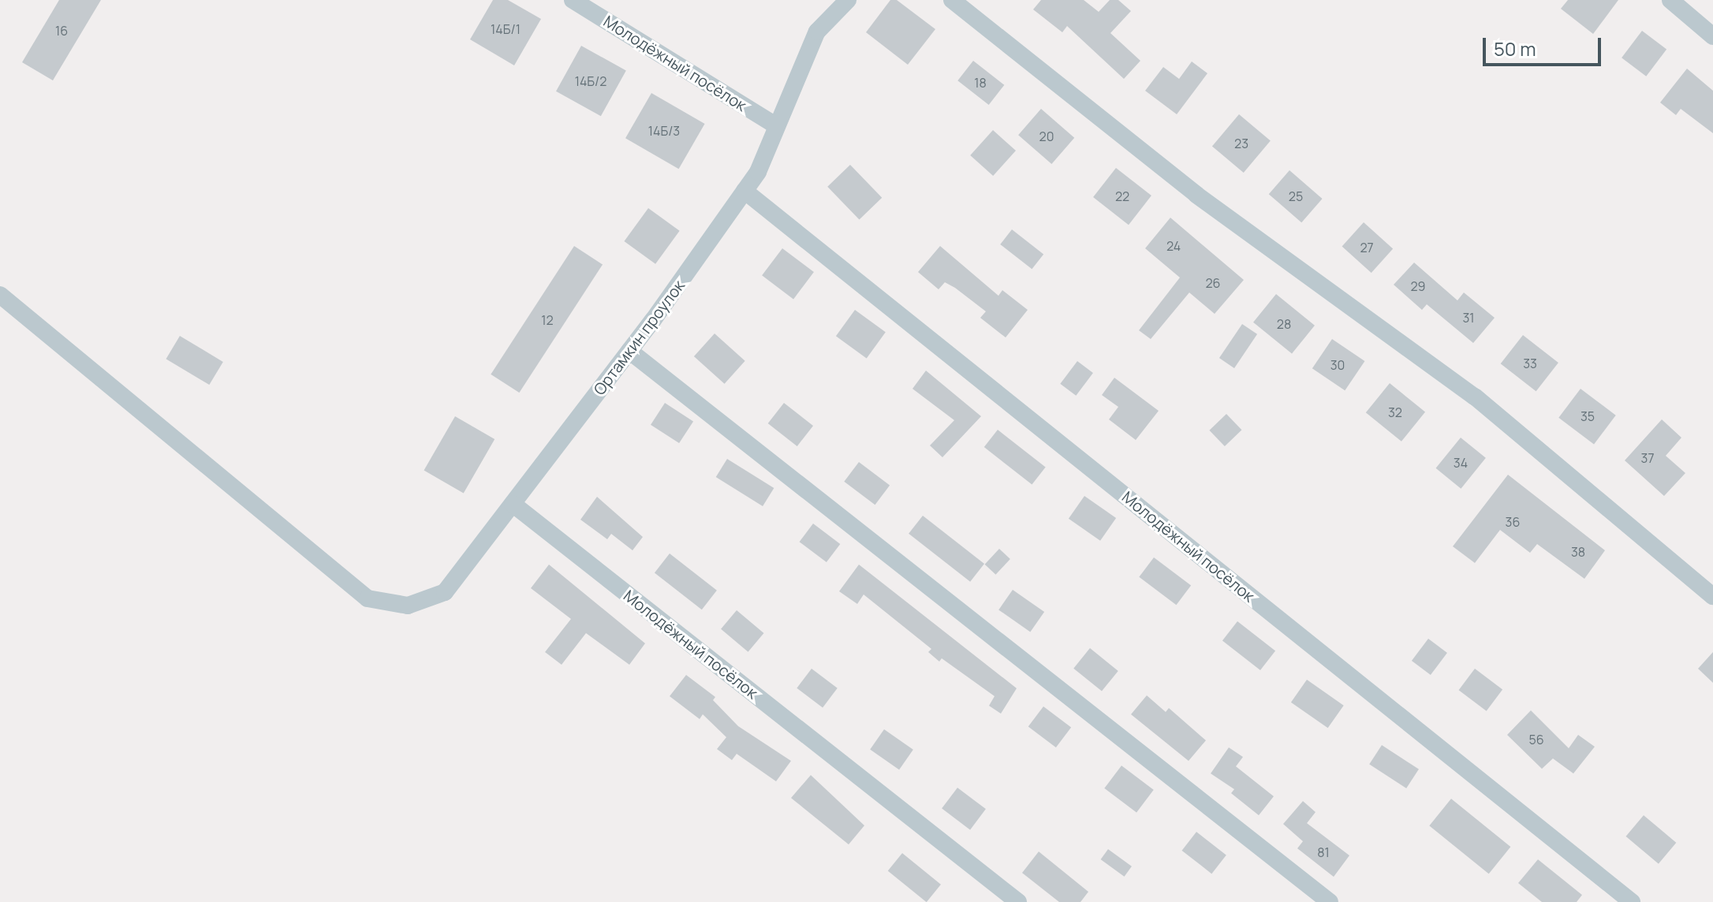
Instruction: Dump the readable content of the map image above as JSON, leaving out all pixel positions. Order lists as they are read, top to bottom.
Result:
{
  "streets": {
    "street": ["Молодёжный посёлок", "Ортамкин проулок"]
  },
  "crossings": [
    ["Молодёжный посёлок", "Ортамкин проулок"]
  ],
  "house_numbers": [
    "14Б/1",
    "16",
    "14Б/2",
    "18",
    "14Б/3",
    "20",
    "23",
    "22",
    "25",
    "24",
    "27",
    "26",
    "29",
    "31",
    "12",
    "28",
    "33",
    "30",
    "32",
    "35",
    "37",
    "34",
    "36",
    "38",
    "56",
    "81"
  ],
  "scale_bar": "50 m"
}
